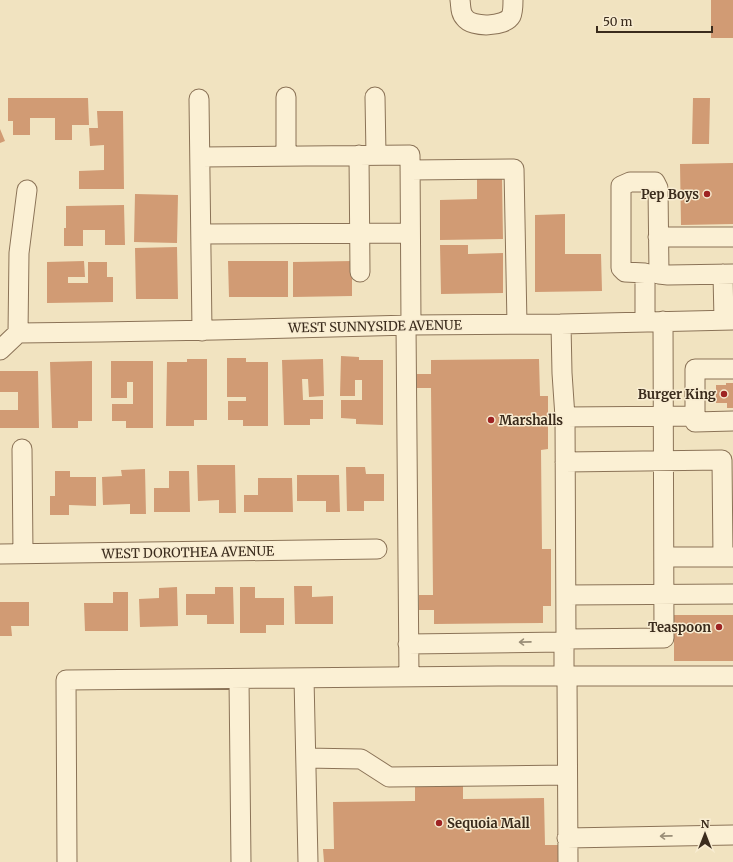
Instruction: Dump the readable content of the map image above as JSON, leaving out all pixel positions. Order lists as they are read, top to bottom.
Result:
{
  "streets": {
    "street": ["WEST SUNNYSIDE AVENUE", "WEST DOROTHEA AVENUE"]
  },
  "places": [
    "Pep Boys",
    "Burger King",
    "Marshalls",
    "Teaspoon",
    "Sequoia Mall"
  ],
  "scale_bar": "50 m",
  "north": "top"
}
